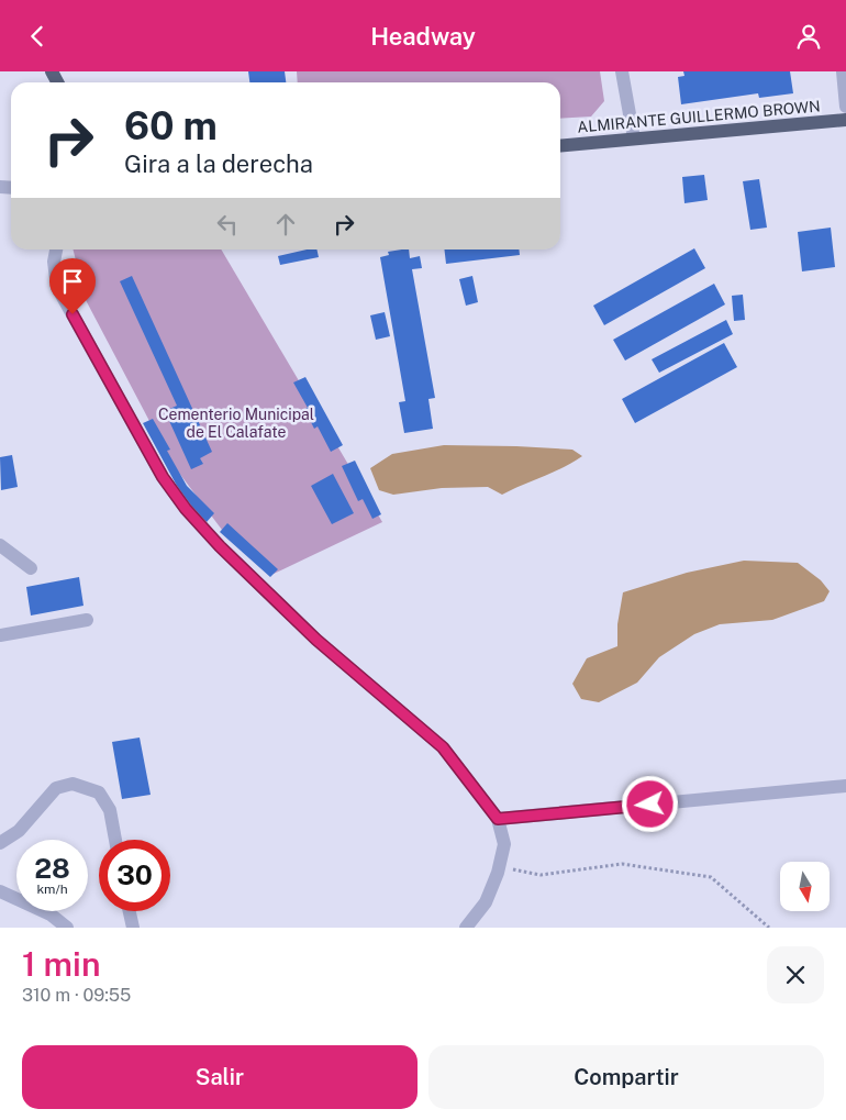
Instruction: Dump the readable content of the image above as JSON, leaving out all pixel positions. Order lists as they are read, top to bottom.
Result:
{
  "streets": {
    "main road": ["ALMIRANTE GUILLERMO BROWN"]
  },
  "parks": ["Cementerio Municipal de El Calafate"],
  "north": "bottom",
  "page": {
    "header": "Headway",
    "turn": ["60 m", "Gira a la derecha"],
    "speed": "28 km/h",
    "limit": "30",
    "heading": ["1 min", "310 m · 09:55"],
    "buttons": ["Salir", "Compartir"]
  }
}
